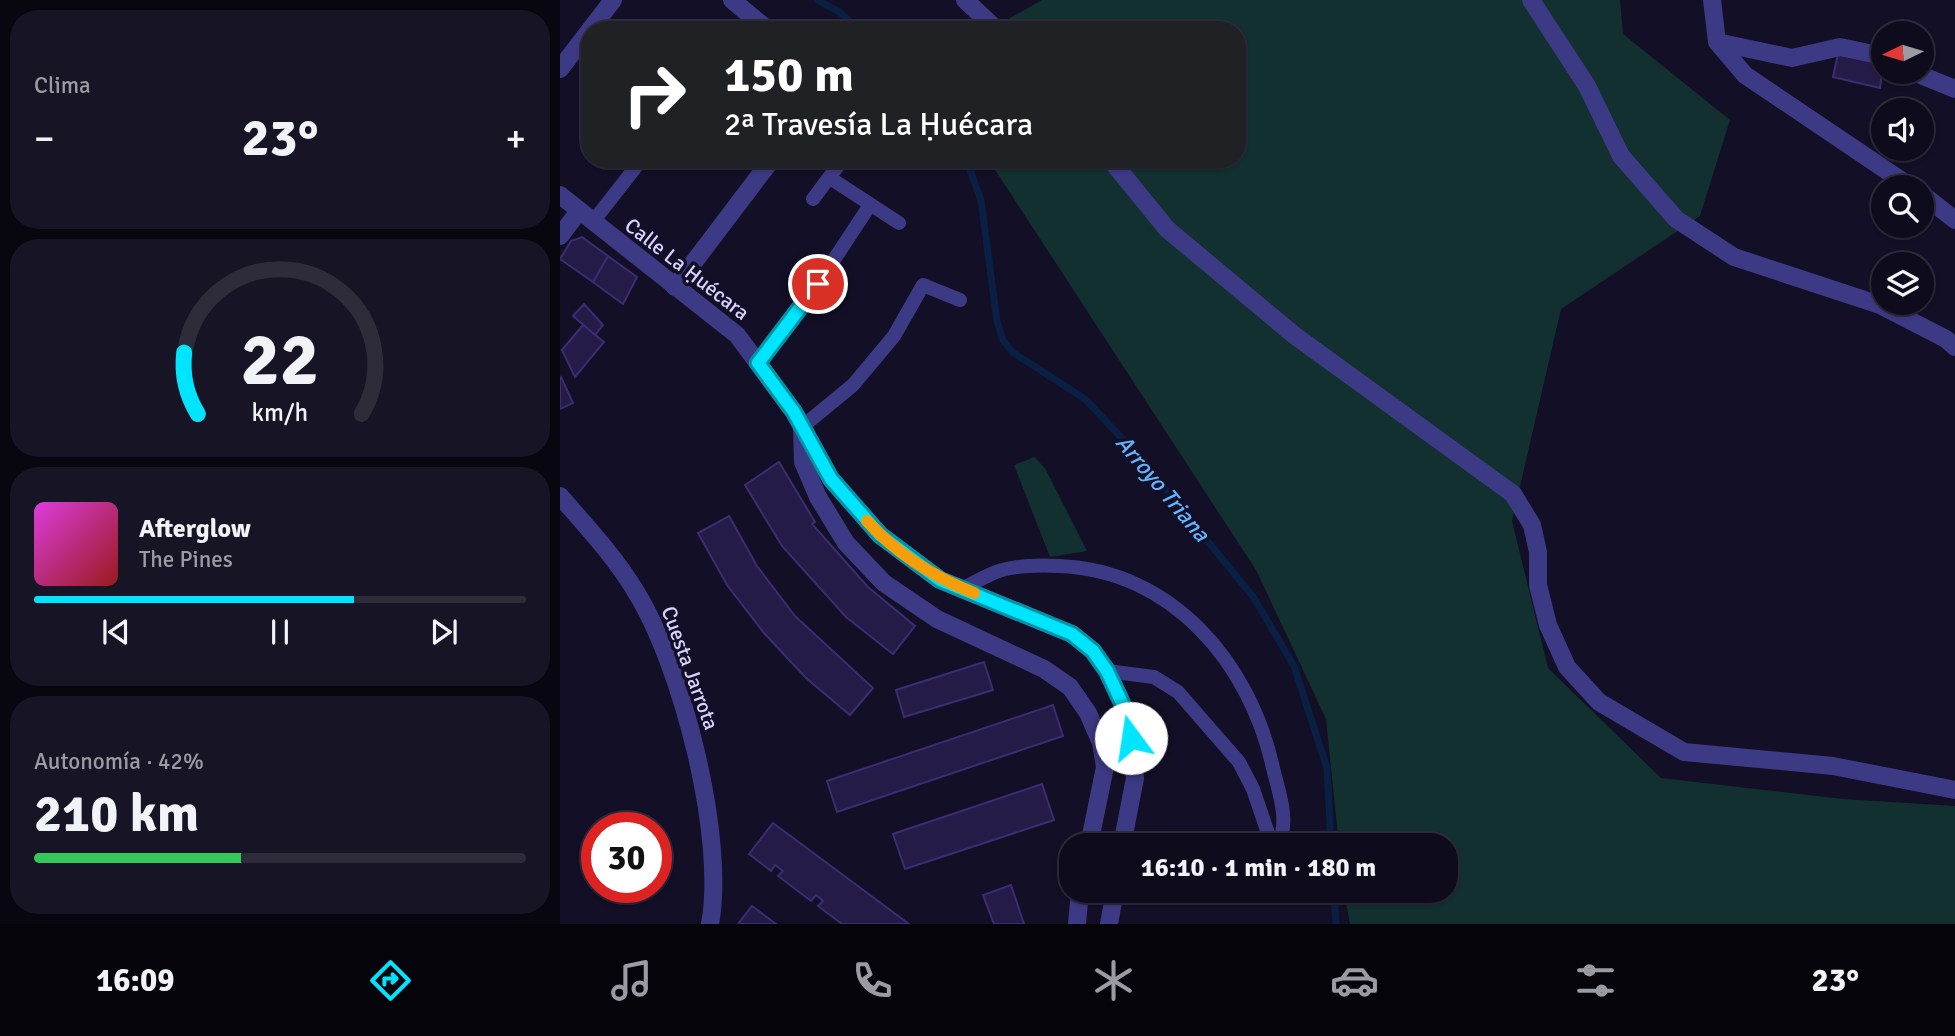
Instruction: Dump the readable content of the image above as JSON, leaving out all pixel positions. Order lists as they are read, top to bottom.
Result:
{
  "streets": {
    "street": ["Calle La Ḥuécara", "Cuesta Jarrota"]
  },
  "water": ["Arroyo Triana"],
  "north": "left",
  "page": {
    "tile": [
      "Clima",
      ["Autonomía · 42%", "210 km"]
    ],
    "turn": ["150 m", "2ª Travesía La Ḥuécara"],
    "heat": ["−", "23°", "+"],
    "song": ["Afterglow", "The Pines"],
    "limit": "30",
    "trip": "16:10 · 1 min · 180 m",
    "tabs": ["16:09", "23°"],
    "gauge": ["22", "km/h"]
  }
}
